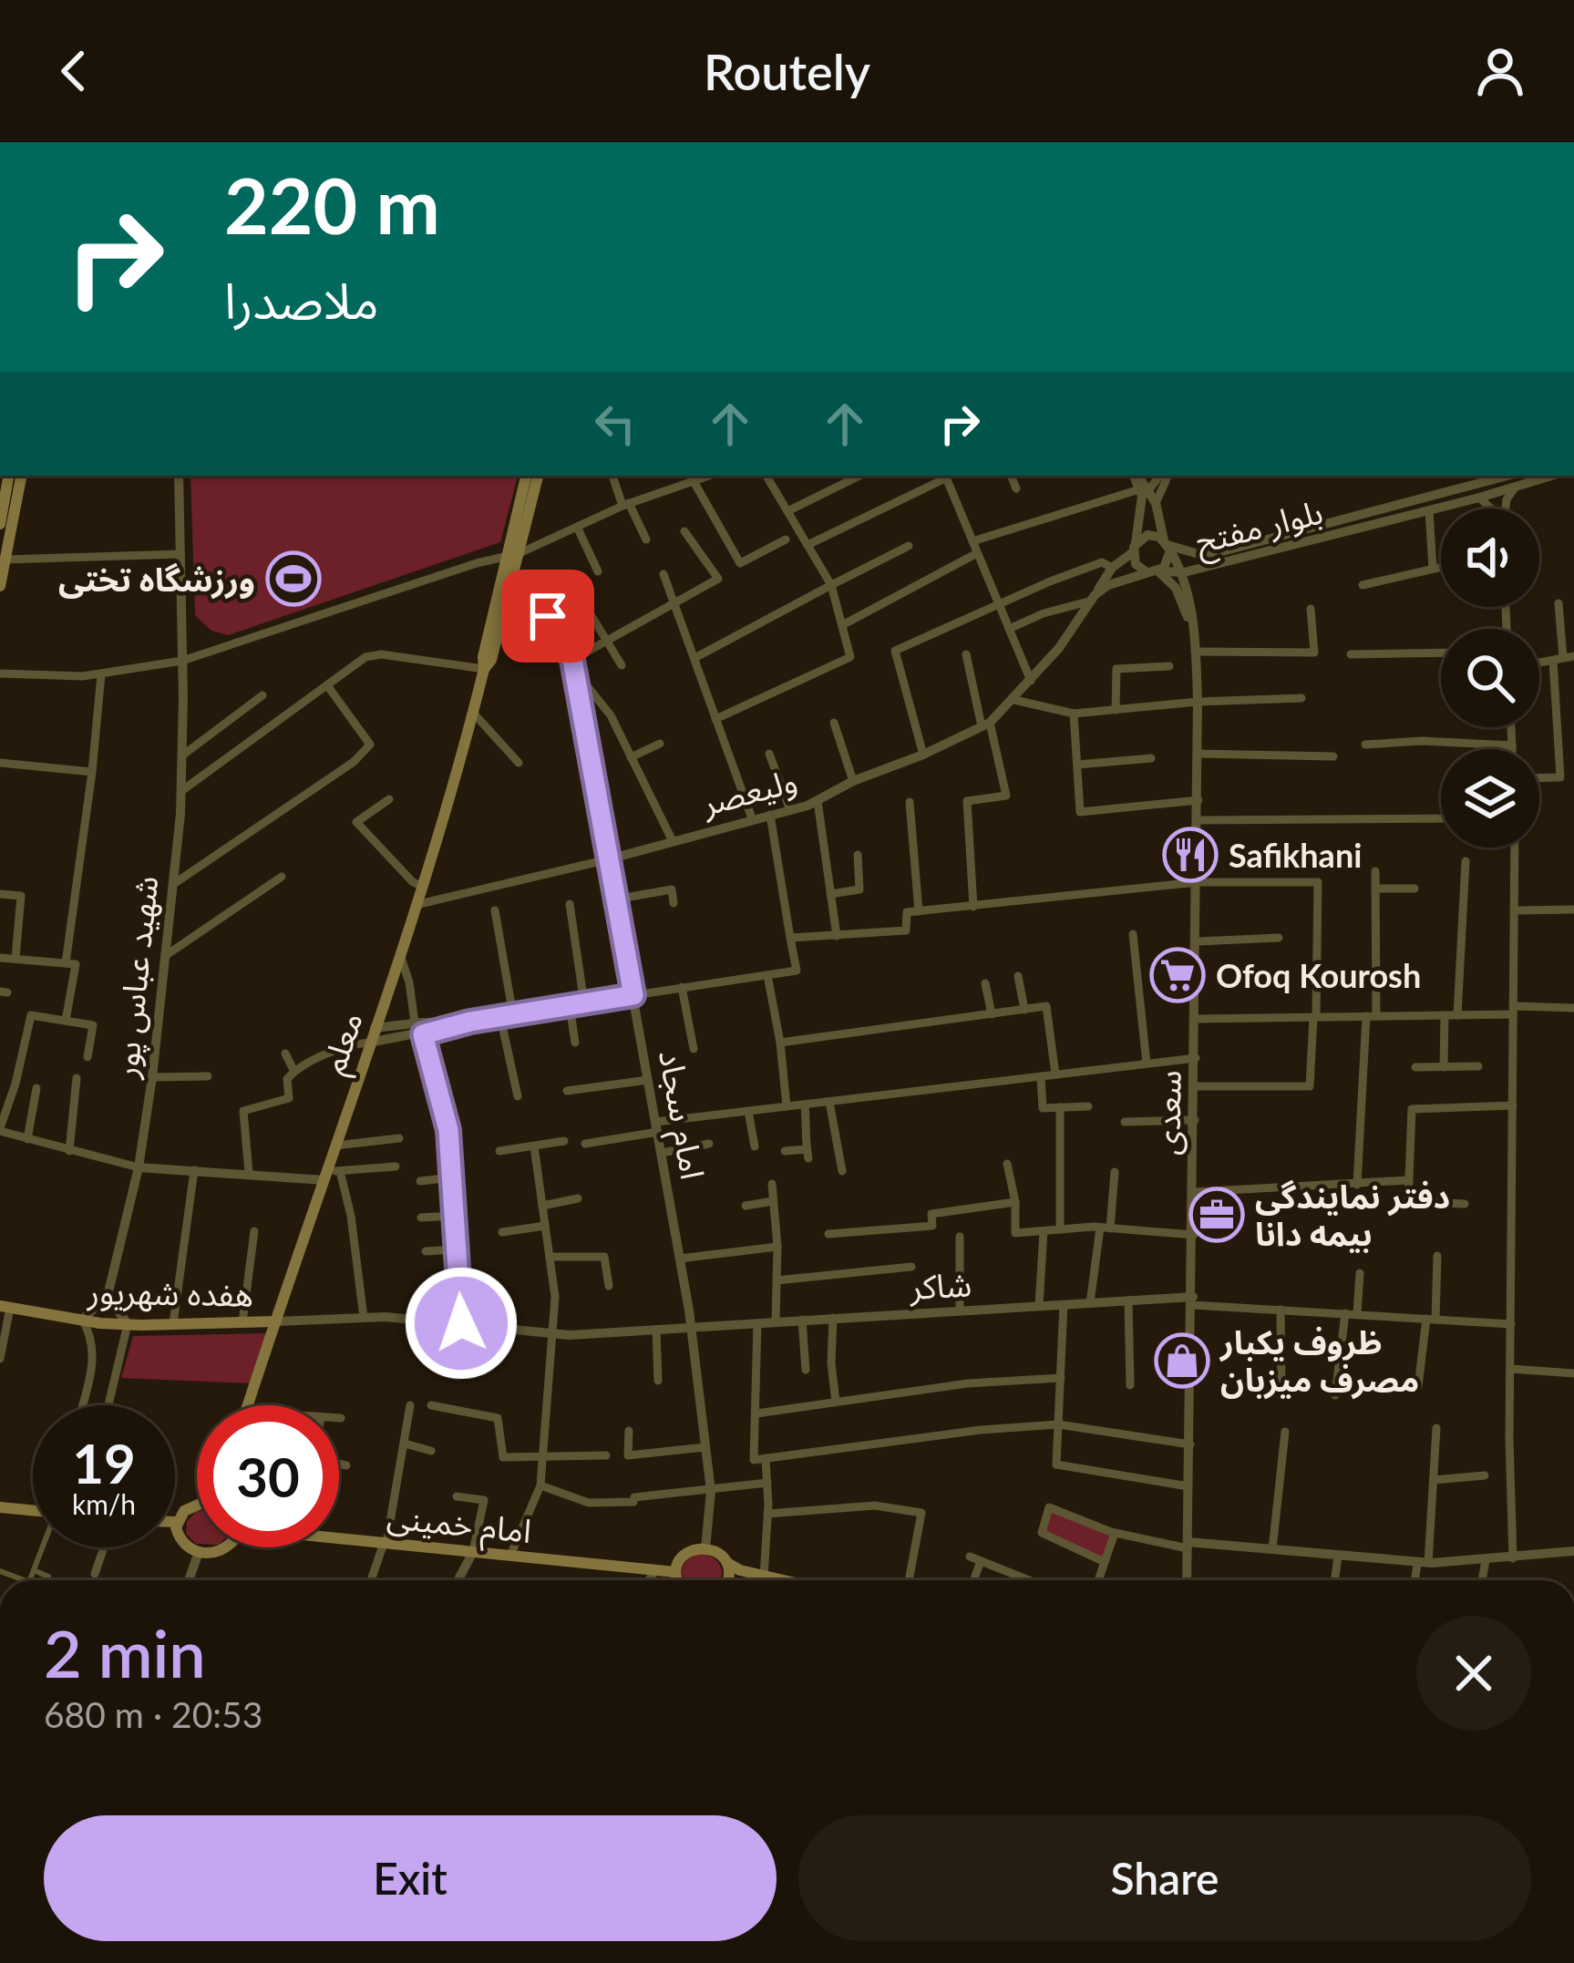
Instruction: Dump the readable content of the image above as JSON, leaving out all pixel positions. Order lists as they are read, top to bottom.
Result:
{
  "streets": {
    "main road": ["معلم", "هفده شهریور", "امام خمینی"],
    "street": [
      "بلوار مفتح",
      "ولیعصر",
      "شهید عباس پور",
      "سعدی",
      "امام سجاد",
      "شاکر"
    ]
  },
  "crossings": [
    ["بلوار مفتح", "ولیعصر"],
    ["بلوار مفتح", "سعدی"],
    ["ولیعصر", "معلم"],
    ["ولیعصر", "سعدی"],
    ["ولیعصر", "امام سجاد"],
    ["معلم", "امام سجاد"],
    ["معلم", "شاکر"],
    ["معلم", "هفده شهریور"],
    ["سعدی", "شاکر"],
    ["امام سجاد", "شاکر"],
    ["شاکر", "هفده شهریور"]
  ],
  "places": {
    "sports": ["ورزشگاه تختی"],
    "restaurant": ["Safikhani"],
    "supermarket": ["Ofoq Kourosh"],
    "office": ["دفتر نمایندگی بیمه دانا"],
    "shop": ["ظروف یکبار مصرف میزبان"]
  },
  "page": {
    "header": "Routely",
    "turn": ["220 m", "ملاصدرا"],
    "speed": "19 km/h",
    "limit": "30",
    "heading": ["2 min", "680 m · 20:53"],
    "buttons": ["Exit", "Share"]
  }
}
